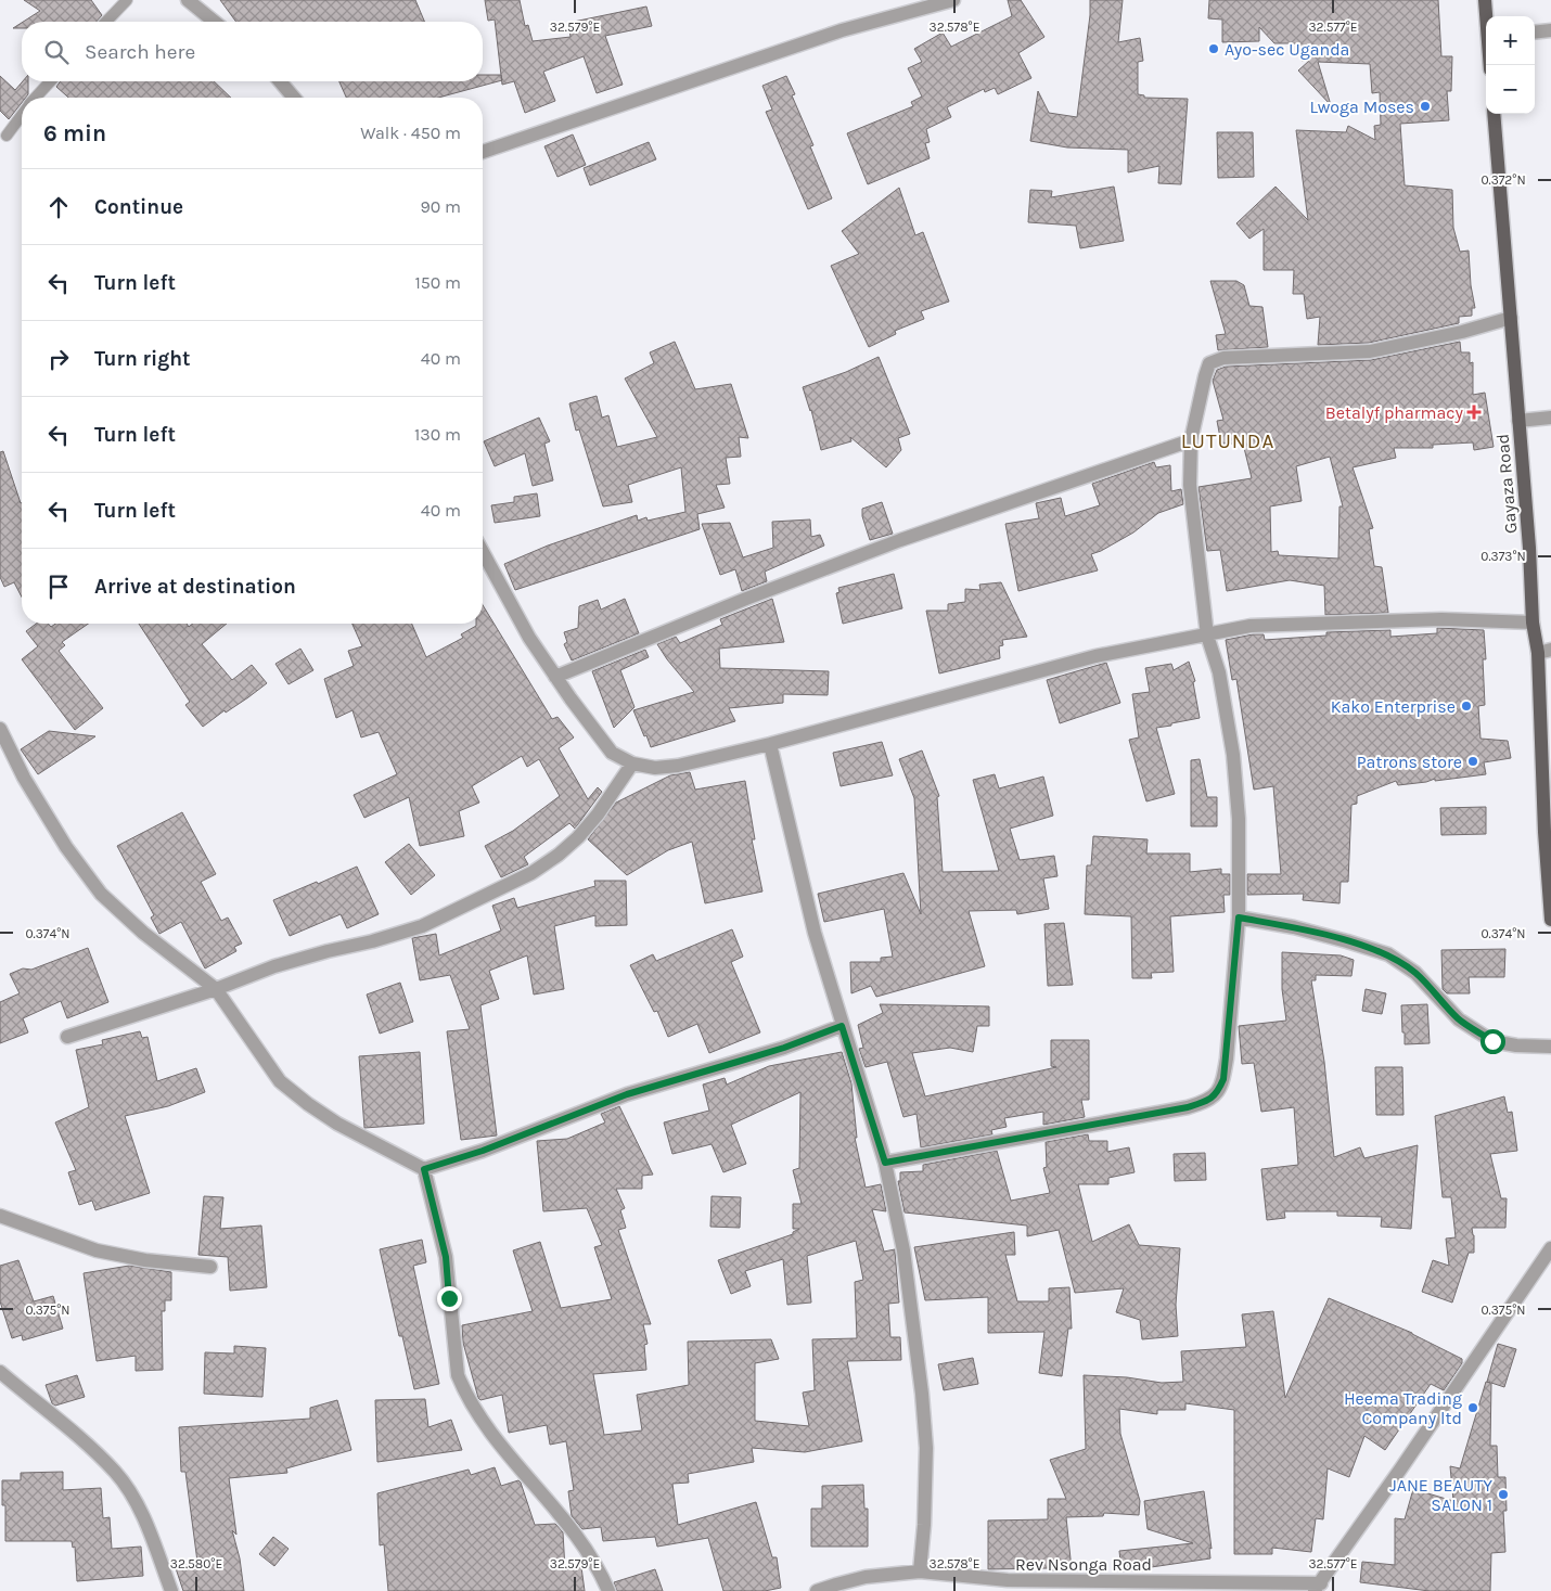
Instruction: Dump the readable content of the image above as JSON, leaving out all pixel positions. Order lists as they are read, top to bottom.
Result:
{
  "streets": {
    "main road": ["Gayaza Road"],
    "street": ["Rev Nsonga Road"]
  },
  "districts": ["LUTUNDA"],
  "places": {
    "other": [
      "Ayo-sec Uganda",
      "Lwoga Moses",
      "Kako Enterprise",
      "Patrons store",
      "Heema Trading Company ltd",
      "JANE BEAUTY SALON 1"
    ],
    "health": ["Betalyf pharmacy"]
  },
  "page": {
    "map_buttons": ["+", "−"],
    "search": "Search here",
    "heading": ["6 min", "Walk · 450 m"],
    "list": [
      ["Continue", "90 m"],
      ["Turn left", "150 m"],
      ["Turn right", "40 m"],
      ["Turn left", "130 m"],
      ["Turn left", "40 m"],
      "Arrive at destination"
    ]
  },
  "coordinates": [
    "32.579°E",
    "32.578°E",
    "32.577°E",
    "0.372°N",
    "0.373°N",
    "0.374°N",
    "0.375°N",
    "32.580°E"
  ]
}
